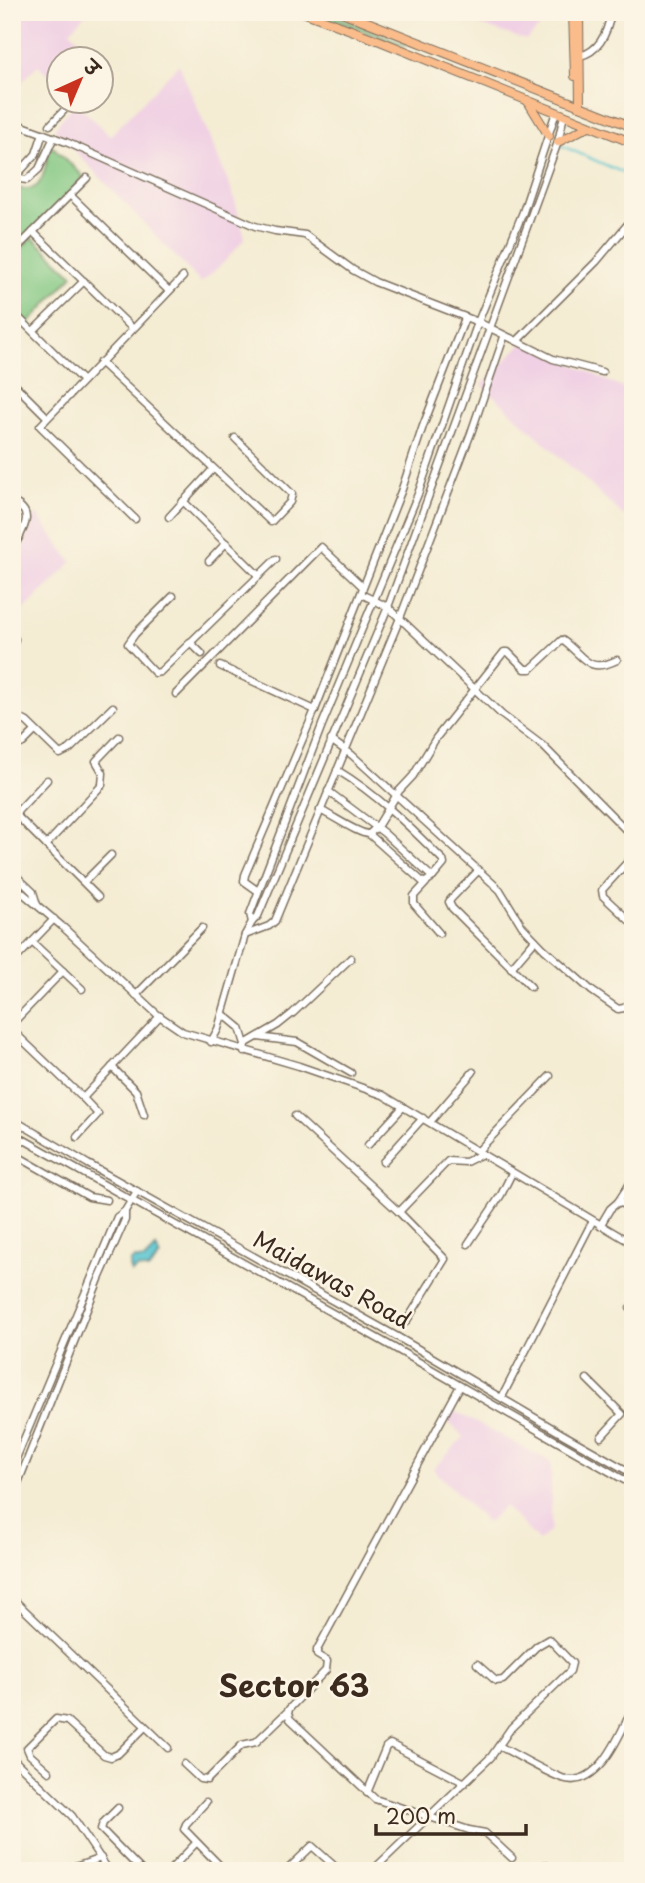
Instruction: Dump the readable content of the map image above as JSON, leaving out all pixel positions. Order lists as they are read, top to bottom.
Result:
{
  "streets": {
    "street": ["Maidawas Road"]
  },
  "districts": ["Sector 63"],
  "scale_bar": "200 m",
  "north": "top right"
}
